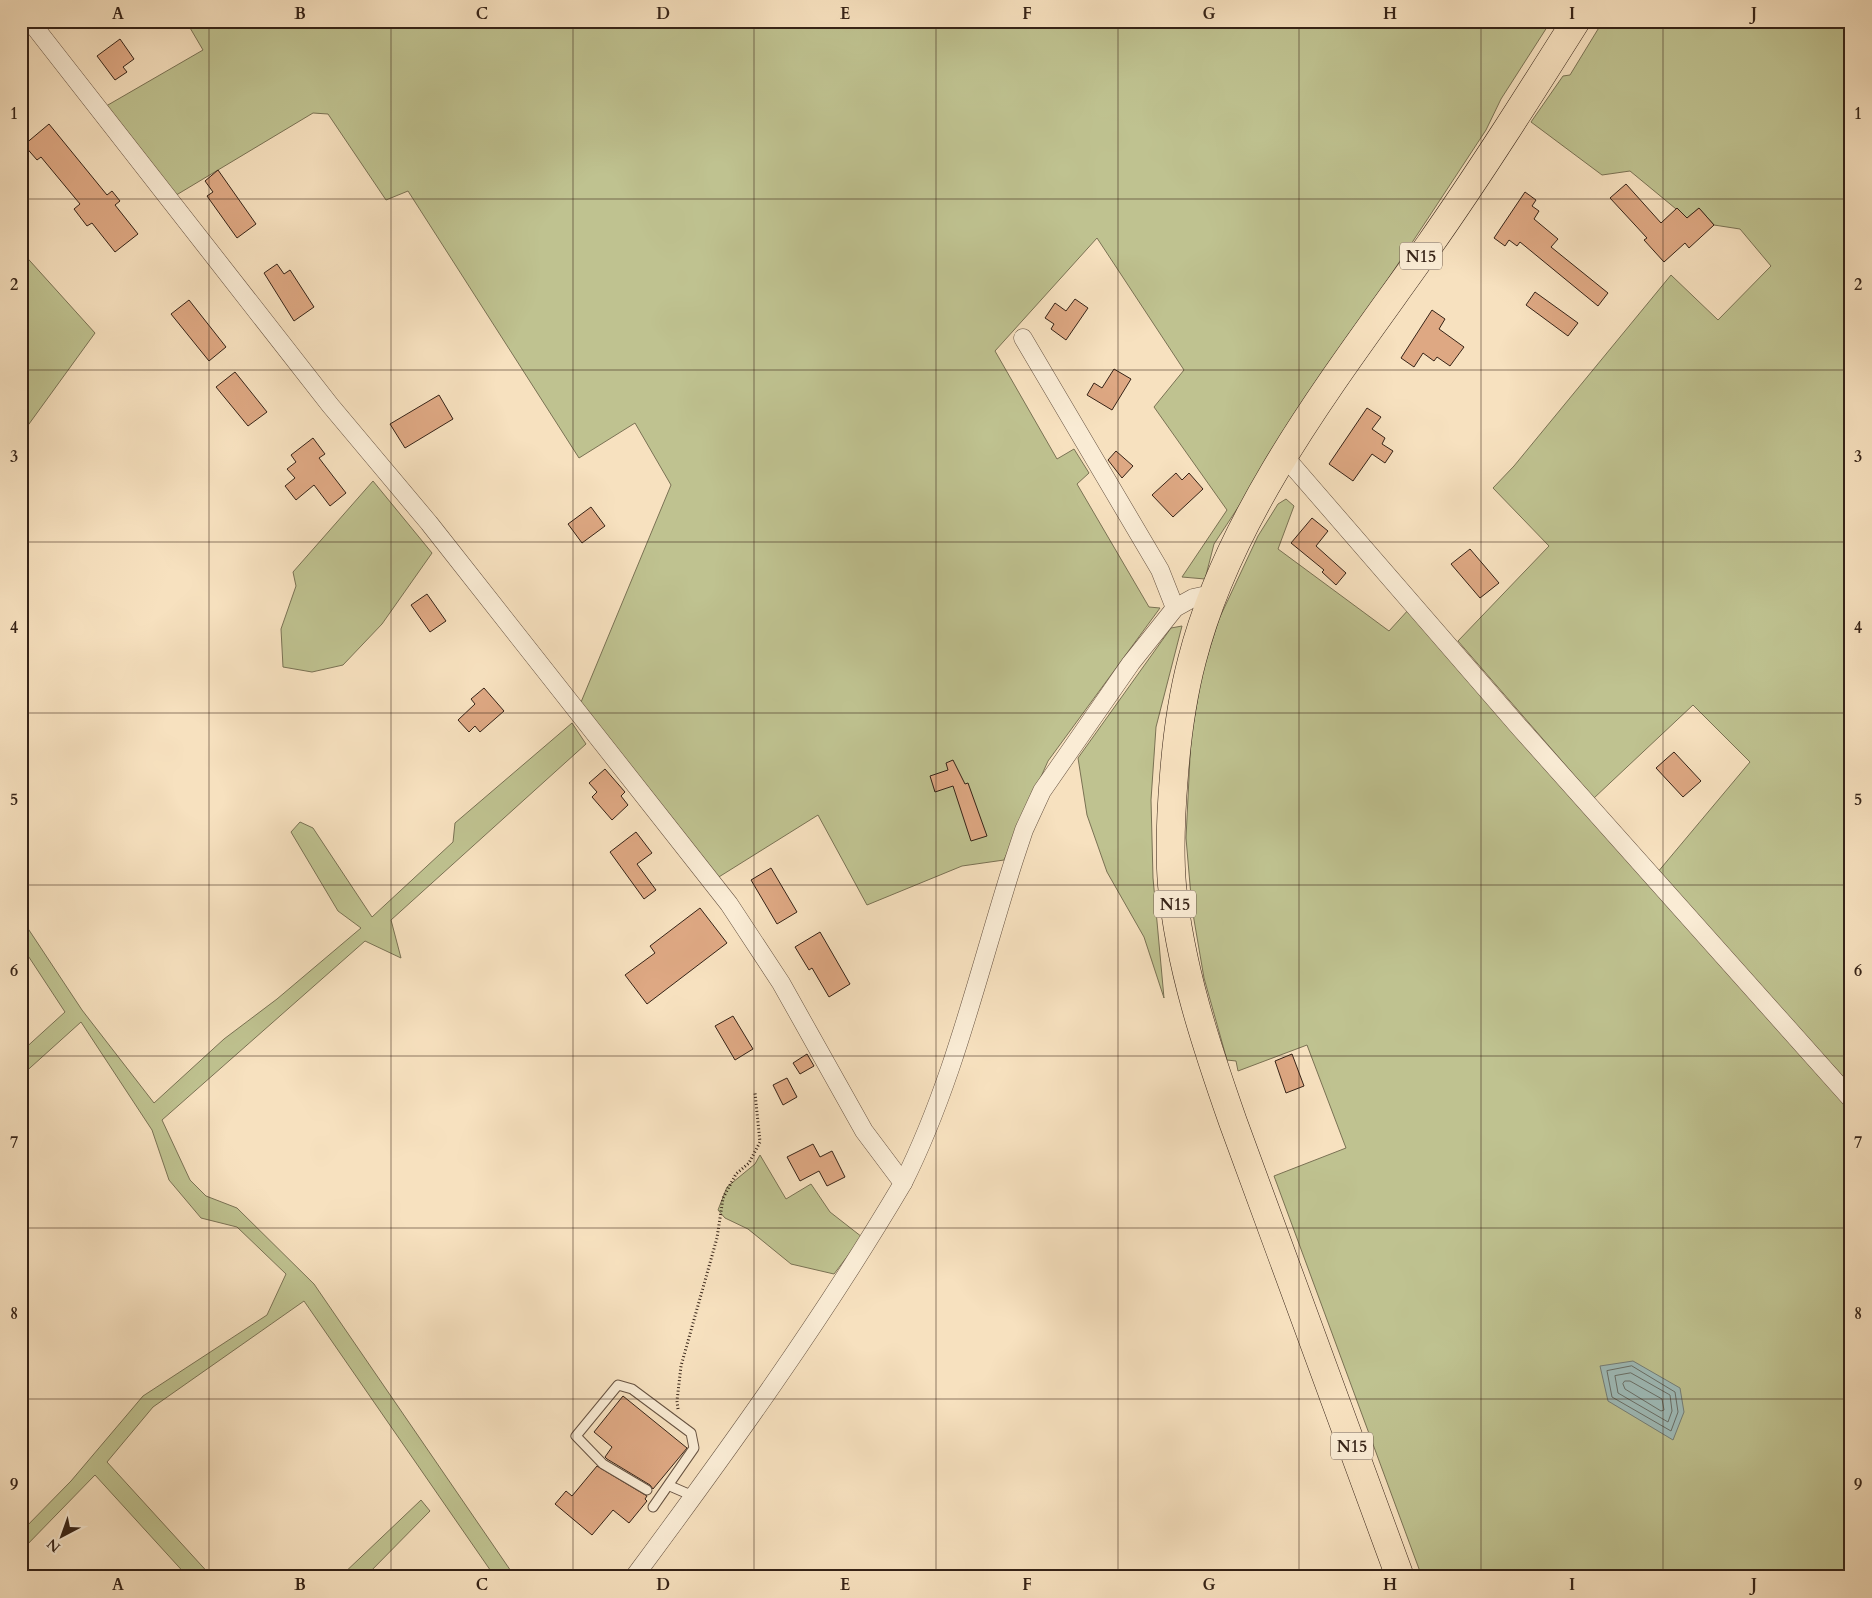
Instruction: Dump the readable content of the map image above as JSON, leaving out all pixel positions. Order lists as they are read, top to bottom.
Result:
{
  "streets": {
    "highway": ["N15"]
  },
  "north": "bottom left",
  "grid": {
    "columns": [
      "A",
      "B",
      "C",
      "D",
      "E",
      "F",
      "G",
      "H",
      "I",
      "J"
    ],
    "rows": [
      "1",
      "2",
      "3",
      "4",
      "5",
      "6",
      "7",
      "8",
      "9"
    ]
  }
}
